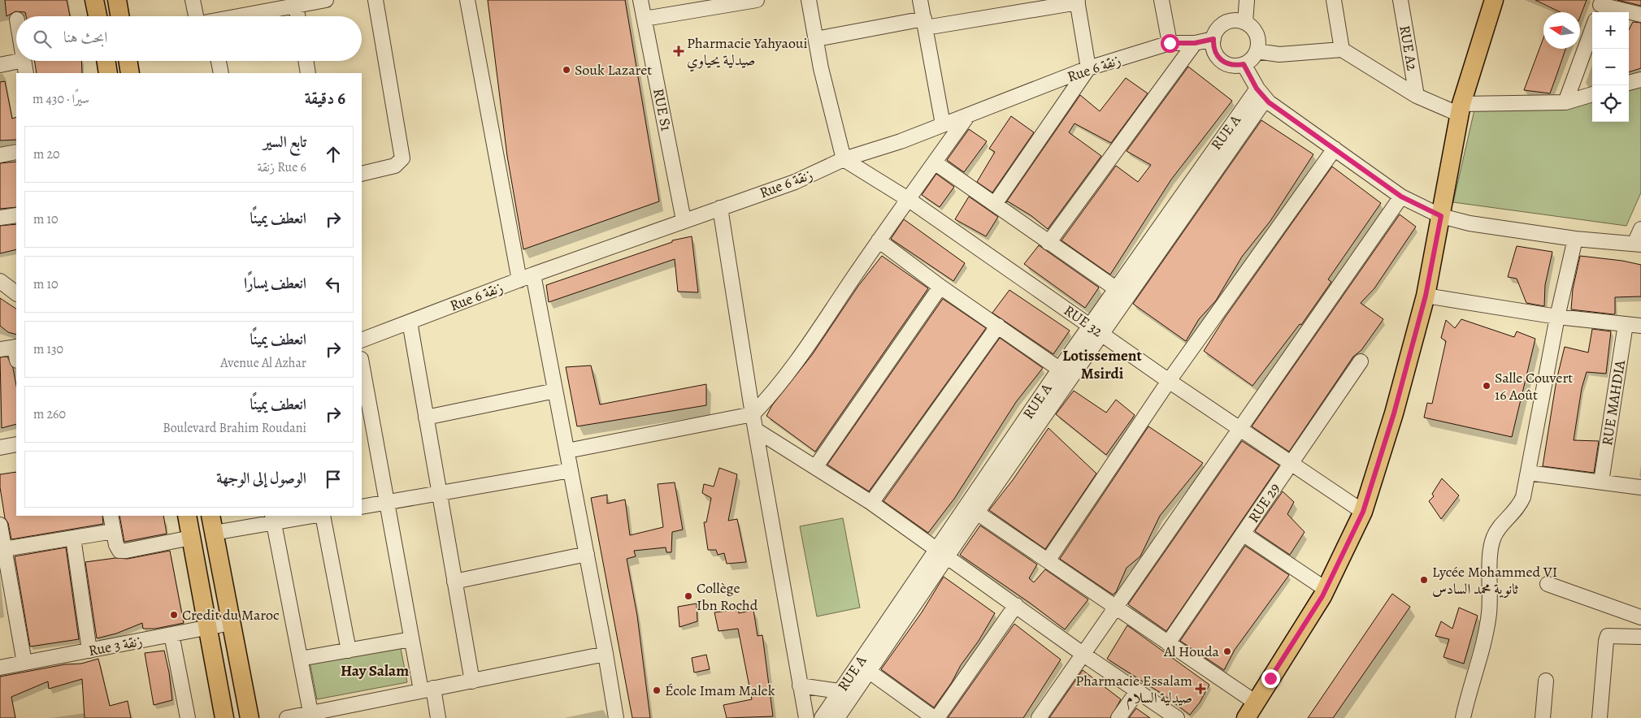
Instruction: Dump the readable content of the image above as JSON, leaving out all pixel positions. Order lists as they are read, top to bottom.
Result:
{
  "streets": {
    "street": [
      "RUE A2",
      "Rue 6 زنقة",
      "RUE S1",
      "RUE A",
      "RUE 32",
      "RUE MAHDIA",
      "RUE 29",
      "Rue 3 زنقة"
    ]
  },
  "crossings": [
    ["Rue 6 زنقة", "RUE S1"],
    ["Rue 6 زنقة", "RUE 32"],
    ["RUE A", "RUE 32"],
    ["RUE 32", "RUE 29"]
  ],
  "districts": ["Lotissement Msirdi", "Hay Salam"],
  "places": {
    "health": ["Pharmacie Yahyaoui صيدلية يحياوي", "Pharmacie Essalam صيدلية السلام"],
    "other": [
      "Souk Lazaret",
      "Salle Couvert 16 Août",
      "Lycée Mohammed VI ثانوية محمد السادس",
      "Collège Ibn Rochd",
      "Credit du Maroc",
      "Al Houda",
      "École Imam Malek"
    ]
  },
  "north": "left",
  "page": {
    "map_buttons": ["+", "−"],
    "search": "ابحث هنا",
    "heading": ["6 دقيقة", "سيرًا · 430 m"],
    "list": [
      ["تابع السير", "Rue 6 زنقة", "20 m"],
      ["انعطف يمينًا", "10 m"],
      ["انعطف يسارًا", "10 m"],
      ["انعطف يمينًا", "Avenue Al Azhar", "130 m"],
      ["انعطف يمينًا", "Boulevard Brahim Roudani", "260 m"],
      "الوصول إلى الوجهة"
    ]
  }
}
